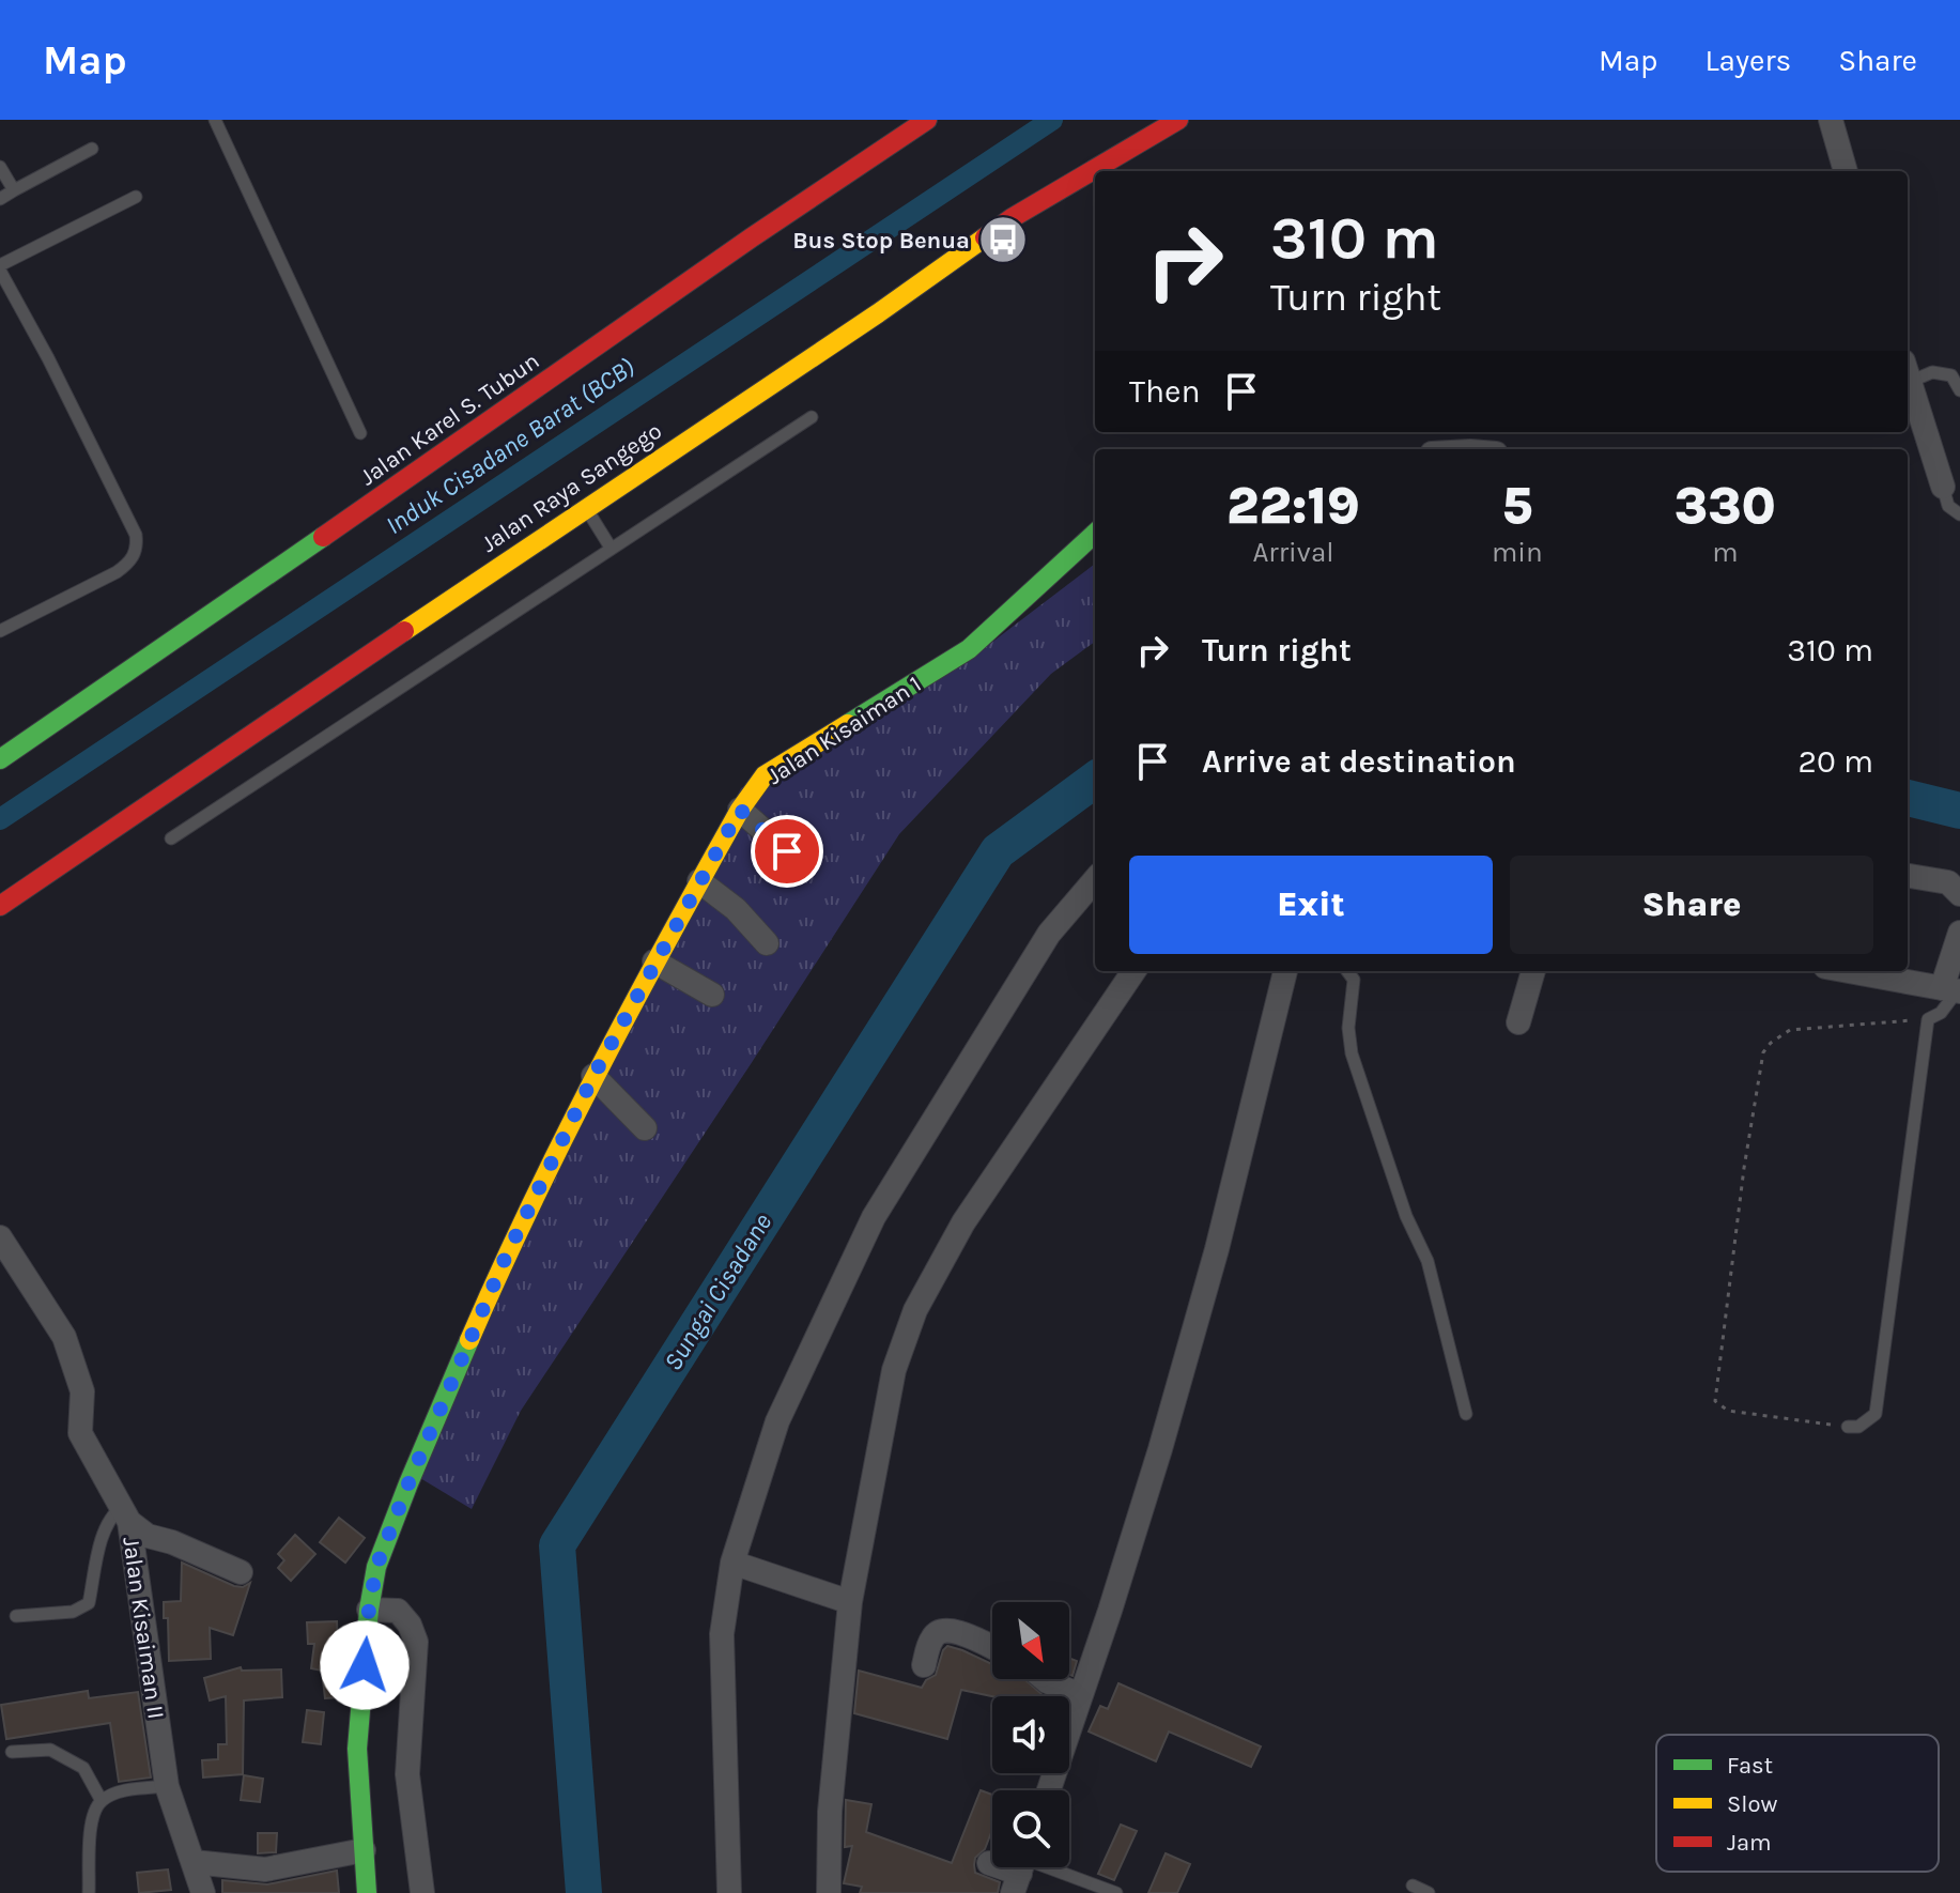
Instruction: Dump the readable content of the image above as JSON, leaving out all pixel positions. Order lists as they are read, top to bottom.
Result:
{
  "streets": {
    "street": [
      "Jalan Karel S. Tubun",
      "Jalan Raya Sangego",
      "Jalan Kisaiman 1",
      "Jalan Kisaiman II"
    ]
  },
  "water": ["Induk Cisadane Barat (BCB)", "Sungai Cisadane"],
  "places": {
    "bus stop": ["Bus Stop Benua"]
  },
  "legend": ["Fast", "Slow", "Jam"],
  "north": "bottom right",
  "page": {
    "header": "Map",
    "nav": ["Map", "Layers", "Share"],
    "turn": ["310 m", "Turn right"],
    "then": "Then",
    "eta": [
      "22:19",
      "Arrival",
      "5",
      "min",
      "330",
      "m"
    ],
    "list": [
      {
        "name": "Turn right",
        "value": "310 m"
      },
      {
        "name": "Arrive at destination",
        "value": "20 m"
      }
    ],
    "buttons": ["Exit", "Share"]
  }
}
